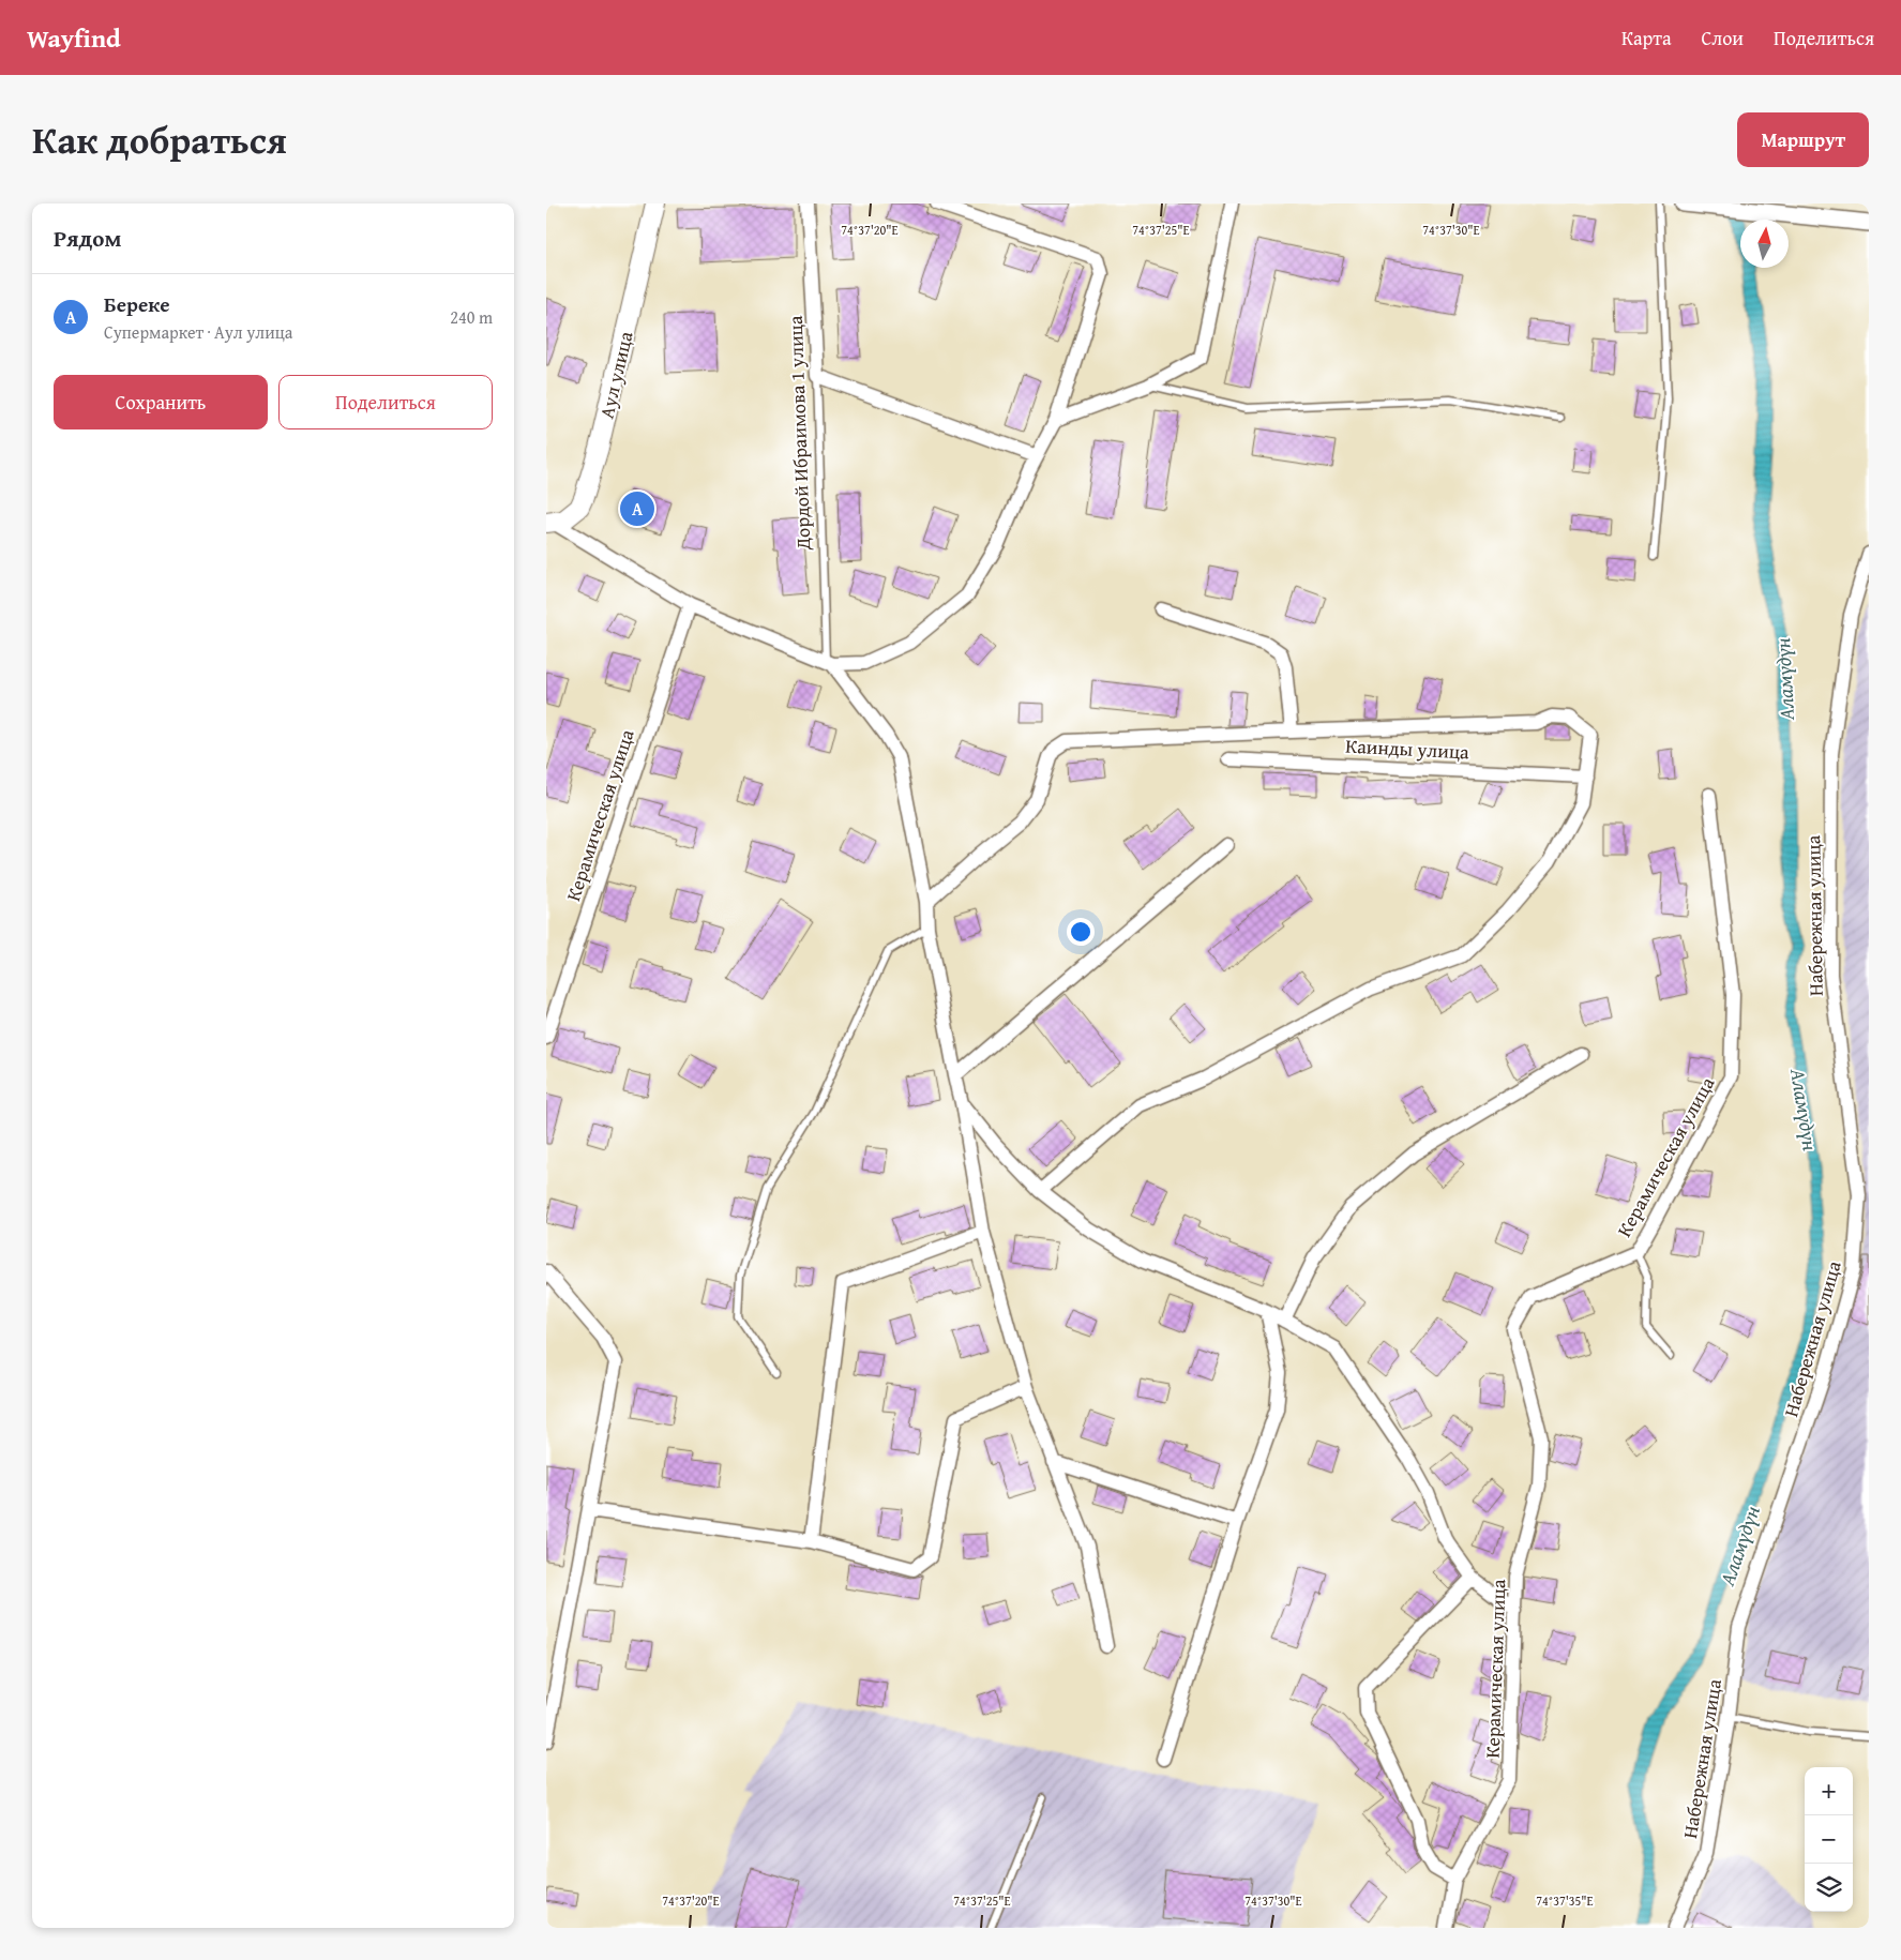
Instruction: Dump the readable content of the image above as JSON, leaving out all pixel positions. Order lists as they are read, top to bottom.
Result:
{
  "streets": {
    "main road": ["Аул улица"],
    "street": [
      "Дордой Ибраимова 1 улица",
      "Каинды улица",
      "Керамическая улица",
      "Набережная улица"
    ]
  },
  "water": ["Аламүдүн"],
  "north": "top",
  "page": {
    "header": "Wayfind",
    "nav": ["Карта", "Слои", "Поделиться"],
    "title": "Как добраться",
    "buttons": [
      "Маршрут",
      ["Сохранить", "Поделиться"]
    ],
    "heading": "Рядом",
    "list": [
      {
        "mark": "A",
        "name": "Береке",
        "note": "Супермаркет · Аул улица",
        "value": "240 m"
      }
    ],
    "pins": "A",
    "map_buttons": ["+", "−"]
  },
  "coordinates": [
    "74°37'20\"E",
    "74°37'25\"E",
    "74°37'30\"E",
    "74°37'35\"E"
  ]
}
